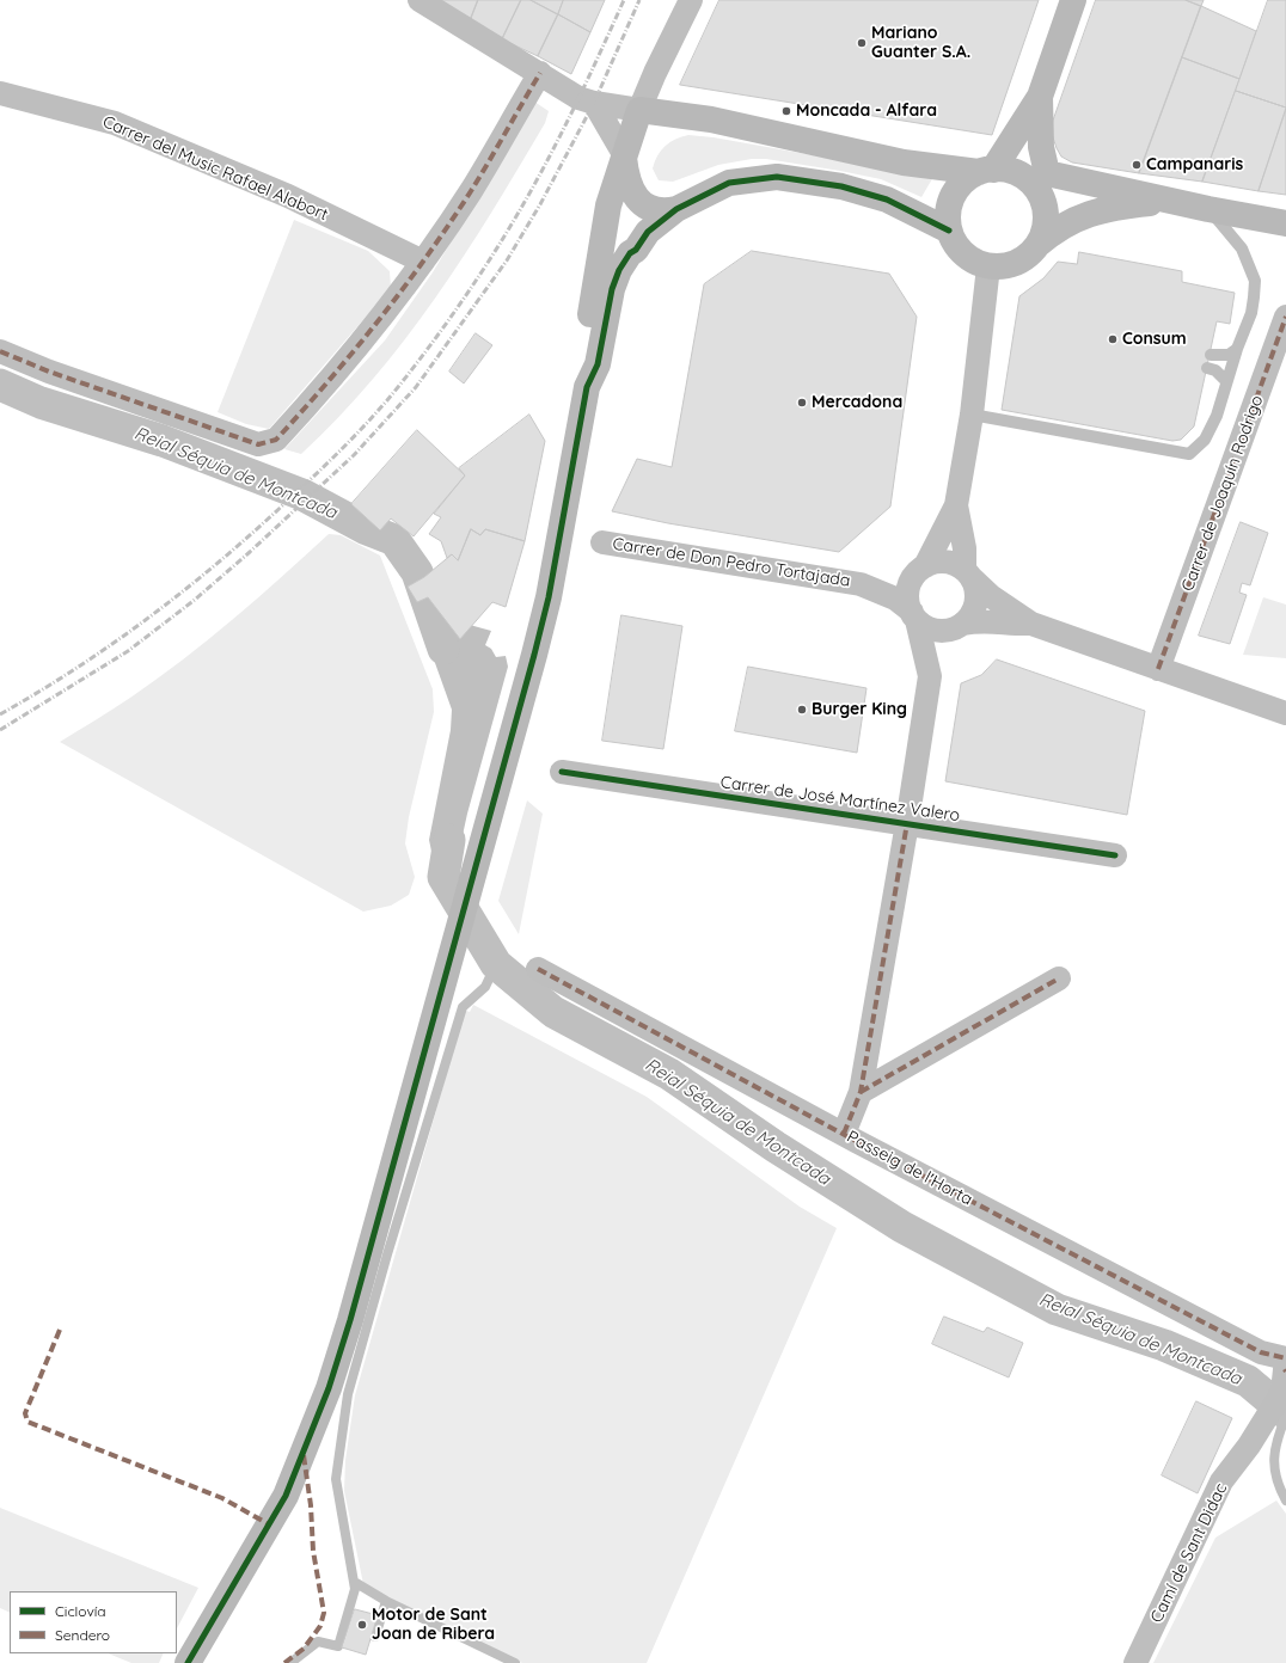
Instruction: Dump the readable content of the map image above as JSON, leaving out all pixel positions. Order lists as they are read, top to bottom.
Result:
{
  "streets": {
    "street": [
      "Carrer del Music Rafael Alabort",
      "Carrer de Joaquín Rodrigo",
      "Carrer de Don Pedro Tortajada",
      "Carrer de José Martínez Valero",
      "Passeig de l'Horta",
      "Camí de Sant Didac"
    ]
  },
  "crossings": [
    ["Passeig de l'Horta", "Camí de Sant Didac"]
  ],
  "water": ["Reial Séquia de Montcada"],
  "places": [
    "Mariano Guanter S.A.",
    "Moncada - Alfara",
    "Campanaris",
    "Consum",
    "Mercadona",
    "Burger King",
    "Motor de Sant Joan de Ribera"
  ],
  "legend": ["Ciclovía", "Sendero"]
}
